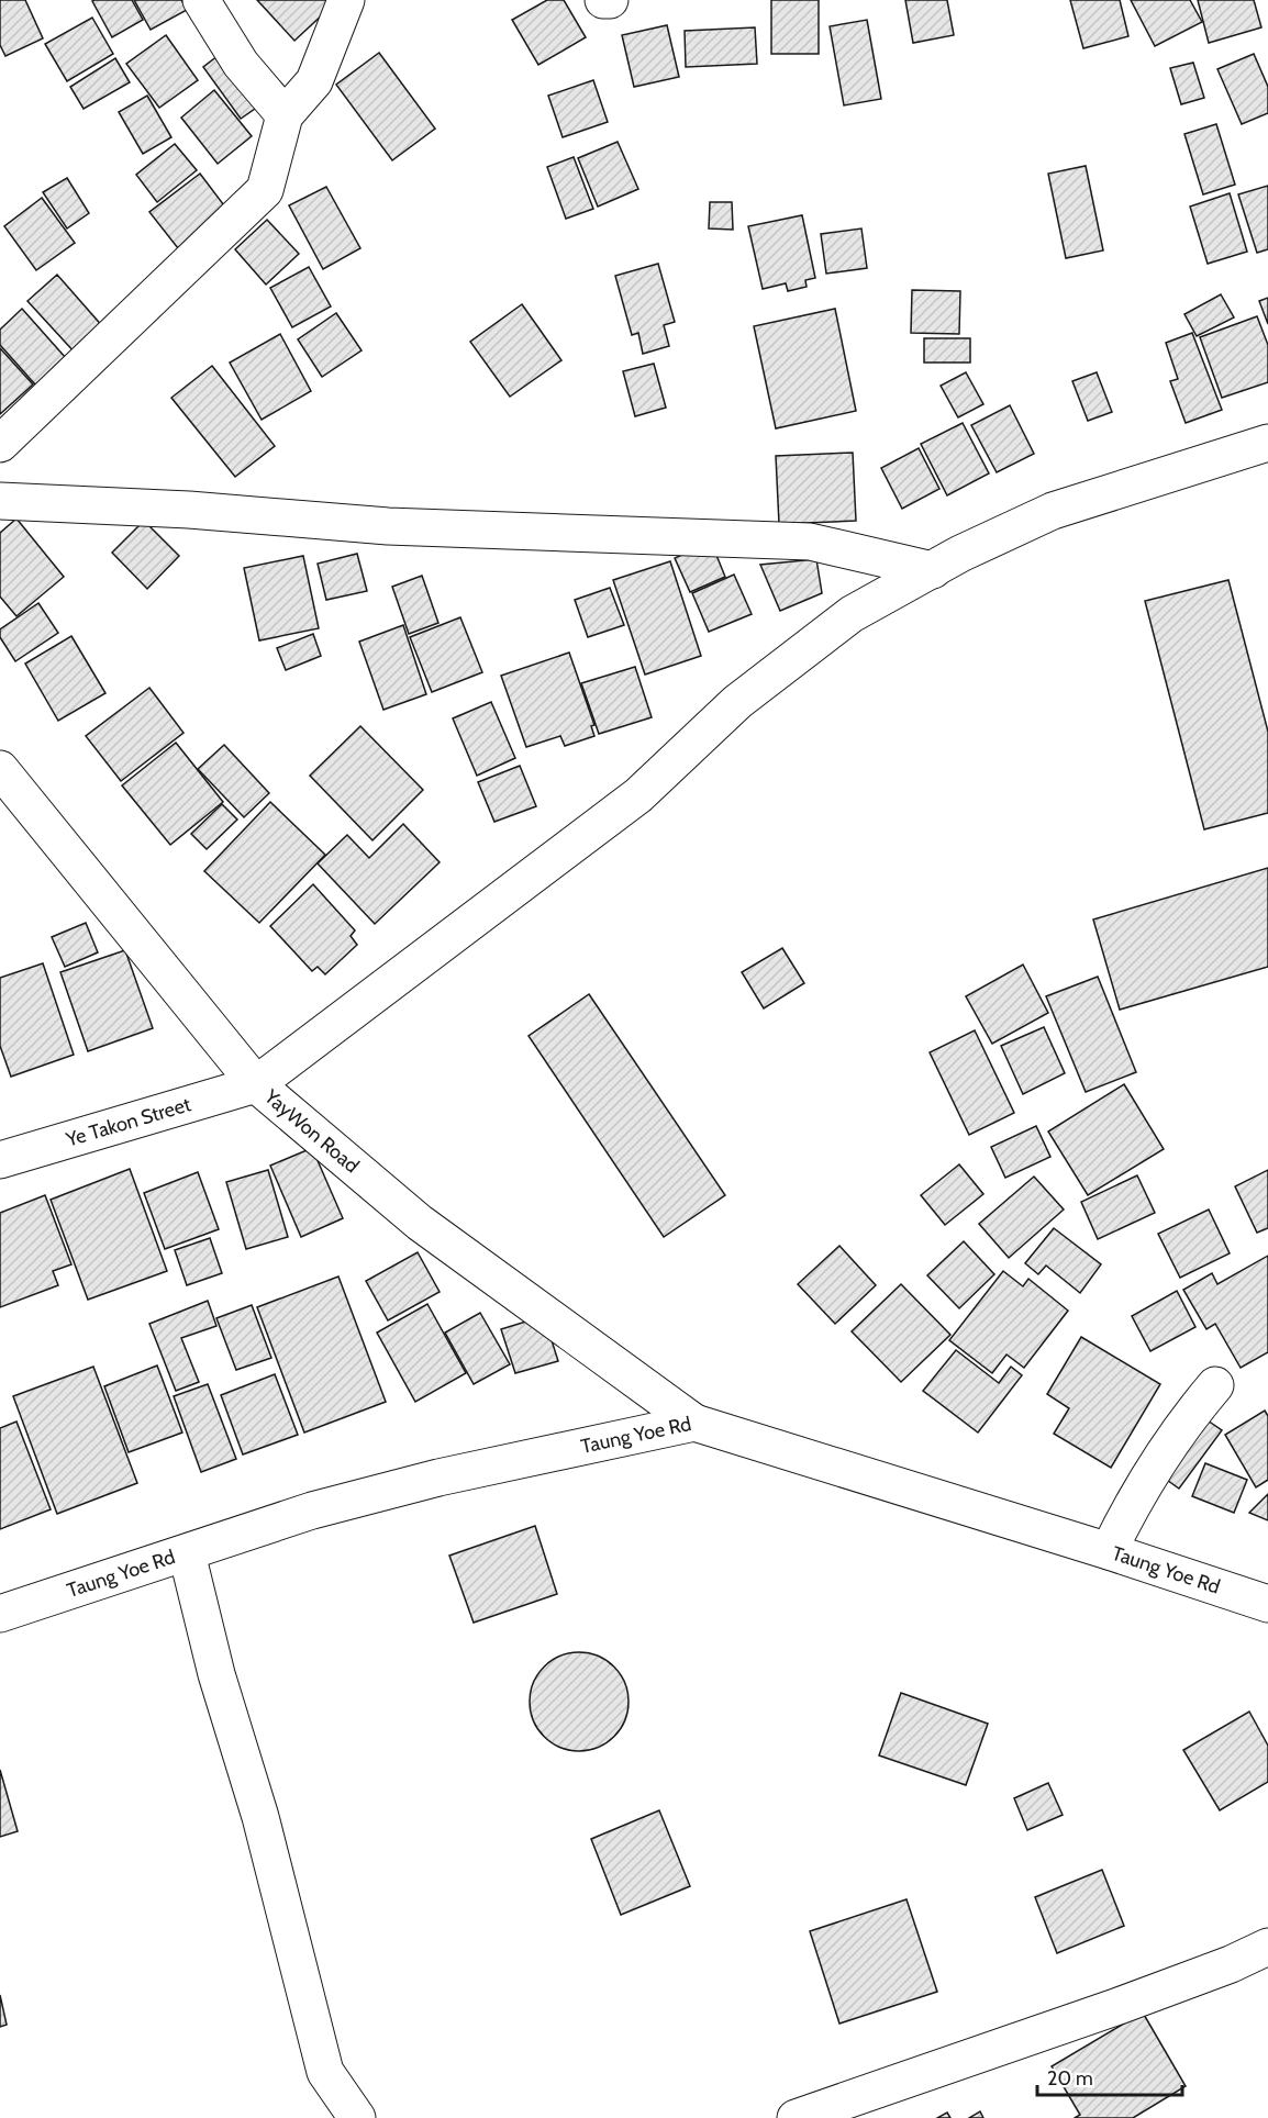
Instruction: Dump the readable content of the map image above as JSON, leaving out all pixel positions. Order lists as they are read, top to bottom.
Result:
{
  "streets": {
    "street": ["Ye Takon Street", "YayWon Road", "Taung Yoe Rd"]
  },
  "crossings": [
    ["Ye Takon Street", "YayWon Road"],
    ["YayWon Road", "Taung Yoe Rd"]
  ],
  "scale_bar": "20 m"
}
